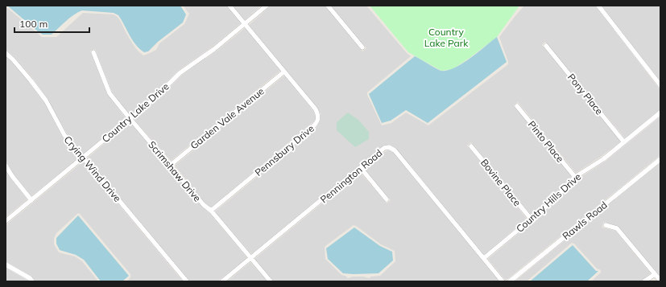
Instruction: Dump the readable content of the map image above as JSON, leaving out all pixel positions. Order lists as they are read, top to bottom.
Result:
{
  "streets": {
    "street": [
      "Pony Place",
      "Country Lake Drive",
      "Garden Vale Avenue",
      "Pinto Place",
      "Pennsbury Drive",
      "Crying Wind Drive",
      "Scrimshaw Drive",
      "Pennington Road",
      "Bovine Place",
      "Country Hills Drive",
      "Rawls Road"
    ]
  },
  "crossings": [
    ["Pony Place", "Country Hills Drive"],
    ["Country Lake Drive", "Pennsbury Drive"],
    ["Country Lake Drive", "Crying Wind Drive"],
    ["Country Lake Drive", "Scrimshaw Drive"],
    ["Garden Vale Avenue", "Pennsbury Drive"],
    ["Garden Vale Avenue", "Scrimshaw Drive"],
    ["Pinto Place", "Country Hills Drive"],
    ["Pennsbury Drive", "Scrimshaw Drive"],
    ["Scrimshaw Drive", "Pennington Road"],
    ["Pennington Road", "Country Hills Drive"],
    ["Bovine Place", "Country Hills Drive"]
  ],
  "parks": ["Country Lake Park"],
  "scale_bar": "100 m"
}
